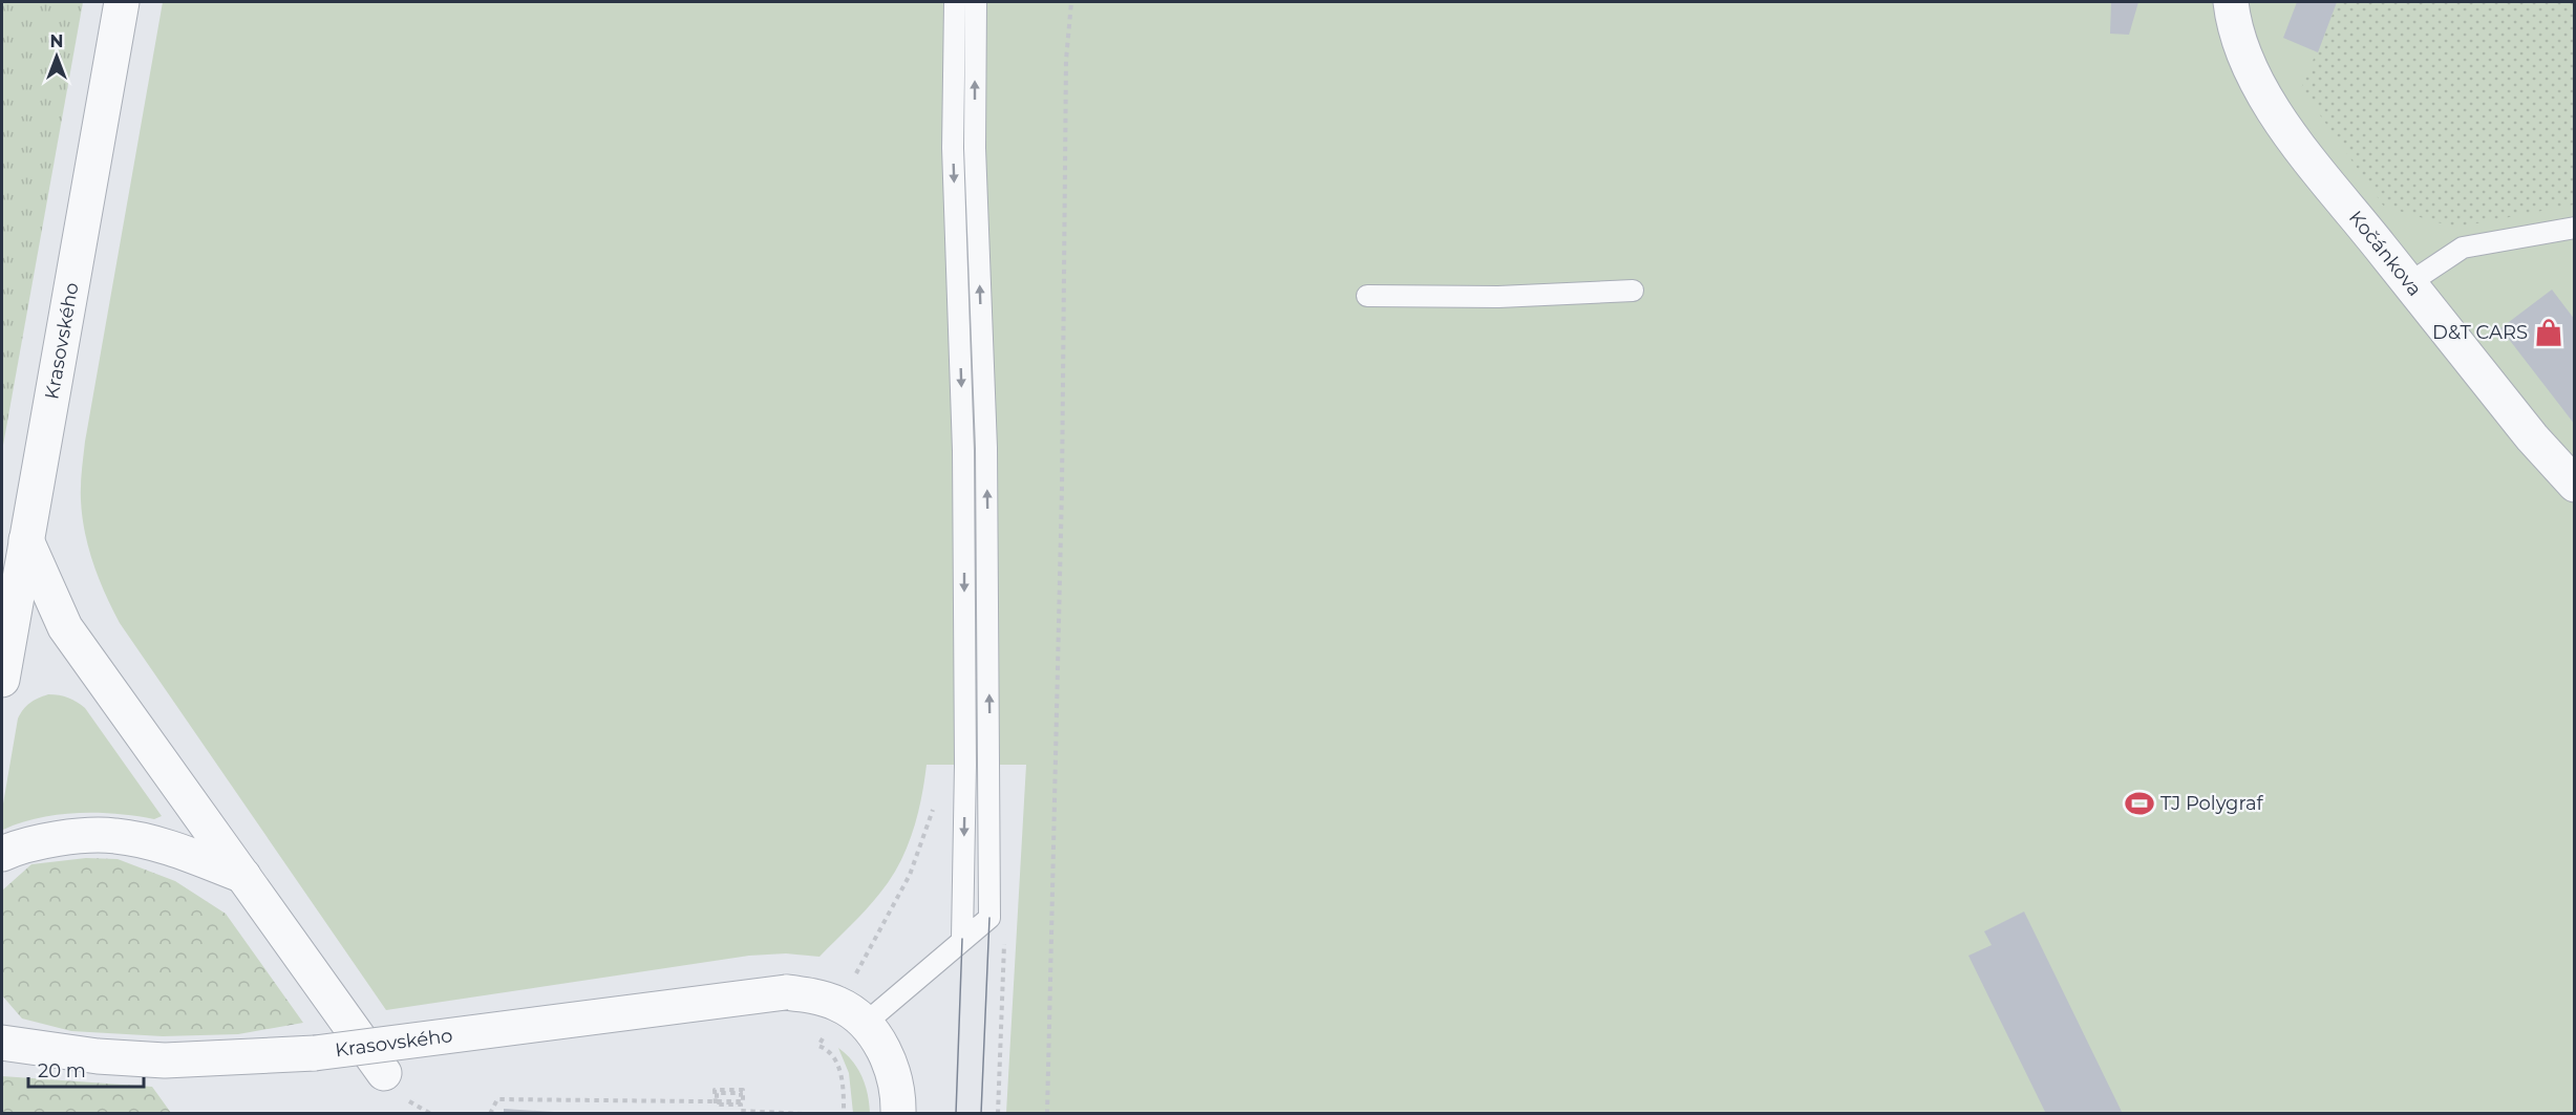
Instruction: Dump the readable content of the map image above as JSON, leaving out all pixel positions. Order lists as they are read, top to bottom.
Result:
{
  "streets": {
    "street": ["Kočánkova", "Krasovského"]
  },
  "places": {
    "shop": ["D&T CARS"],
    "sports": ["TJ Polygraf"]
  },
  "scale_bar": "20 m",
  "north": "top"
}
